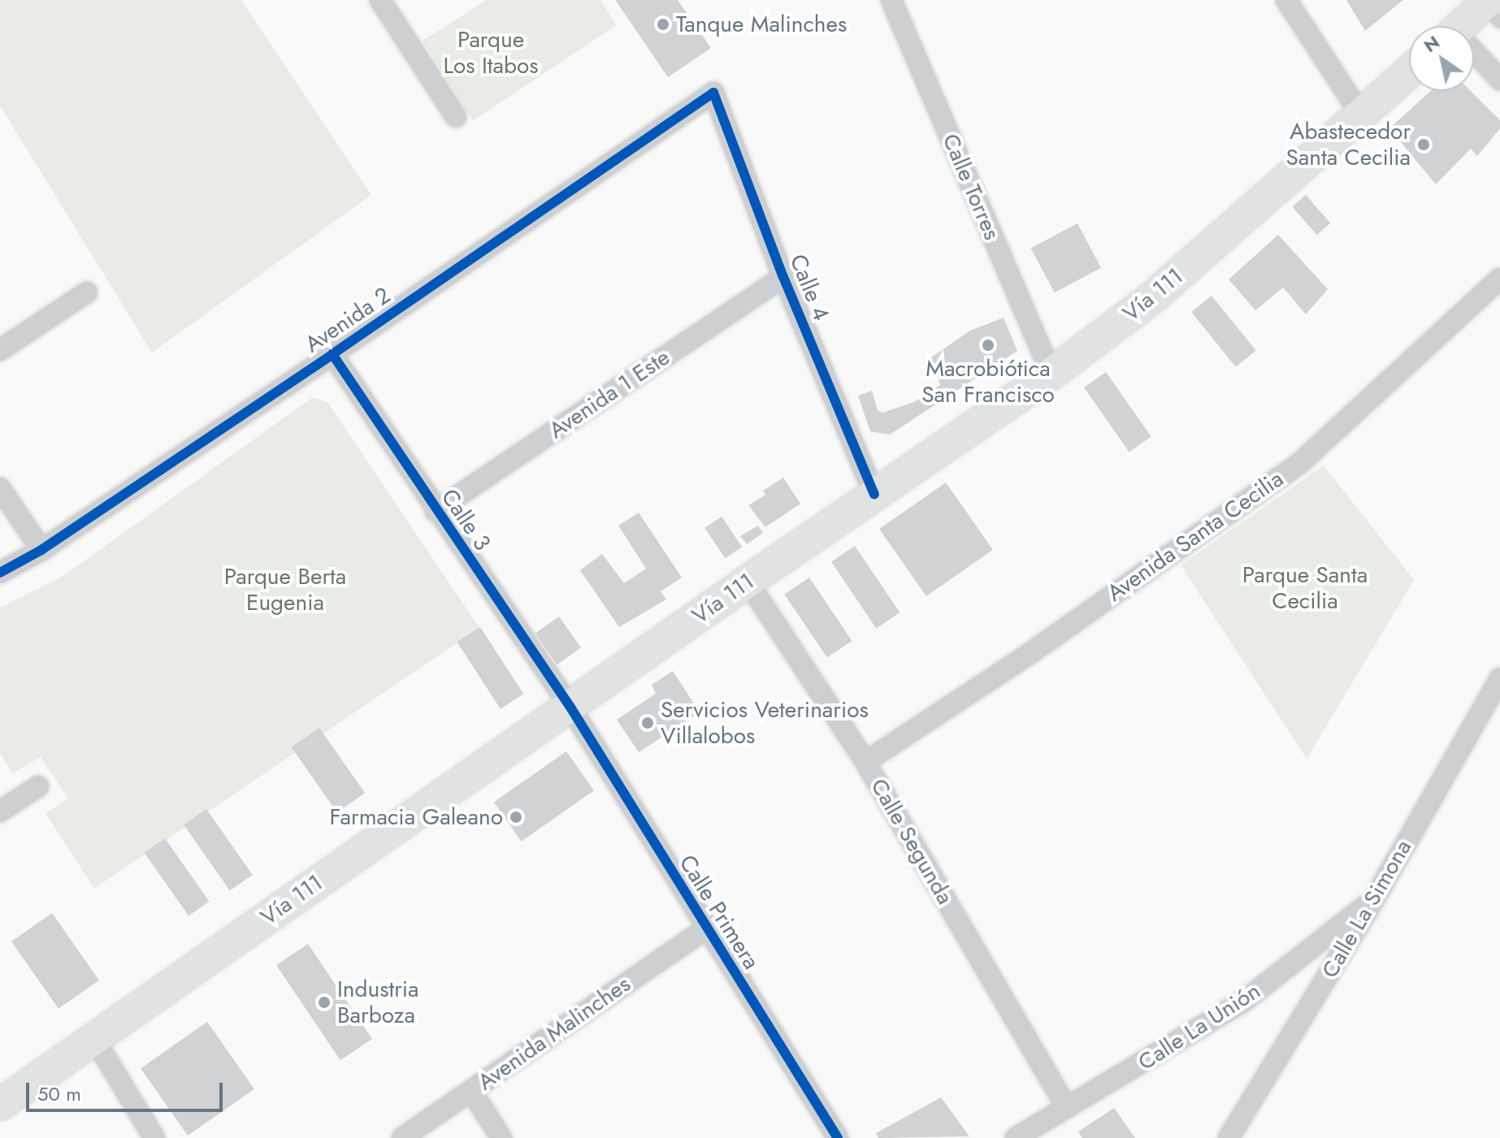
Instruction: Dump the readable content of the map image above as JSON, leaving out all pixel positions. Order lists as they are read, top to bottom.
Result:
{
  "streets": {
    "main road": ["Vía 111"],
    "street": [
      "Calle Torres",
      "Calle 4",
      "Avenida 2",
      "Avenida 1 Este",
      "Calle 3",
      "Avenida Santa Cecilia",
      "Calle Segunda",
      "Calle La Simona",
      "Calle Primera",
      "Calle La Unión",
      "Avenida Malinches"
    ]
  },
  "crossings": [
    ["Calle Torres", "Vía 111"],
    ["Calle 4", "Vía 111"],
    ["Calle 4", "Avenida 2"],
    ["Calle 4", "Avenida 1 Este"],
    ["Vía 111", "Calle 3"],
    ["Vía 111", "Calle Segunda"],
    ["Vía 111", "Calle Primera"],
    ["Avenida 2", "Calle 3"],
    ["Avenida 1 Este", "Calle 3"],
    ["Calle 3", "Calle Primera"],
    ["Avenida Santa Cecilia", "Calle Segunda"],
    ["Calle Segunda", "Calle La Unión"],
    ["Calle La Simona", "Calle La Unión"],
    ["Calle Primera", "Avenida Malinches"]
  ],
  "parks": ["Parque Los Itabos", "Parque Santa Cecilia", "Parque Berta Eugenia"],
  "places": [
    "Tanque Malinches",
    "Abastecedor Santa Cecilia",
    "Macrobiótica San Francisco",
    "Servicios Veterinarios Villalobos",
    "Farmacia Galeano",
    "Industria Barboza"
  ],
  "scale_bar": "50 m",
  "north": "top left"
}
